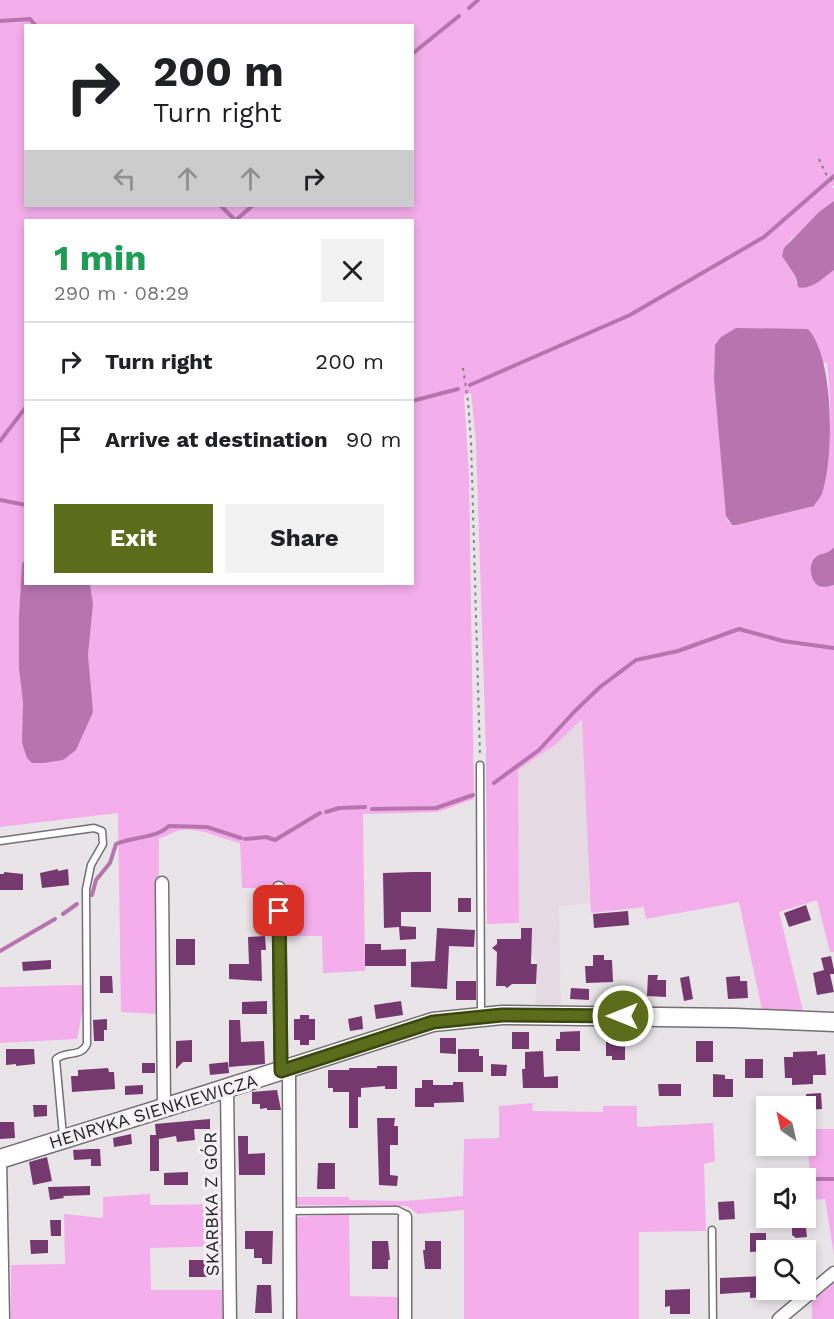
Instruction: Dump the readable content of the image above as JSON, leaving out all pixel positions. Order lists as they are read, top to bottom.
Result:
{
  "streets": {
    "street": ["HENRYKA SIENKIEWICZA", "SKARBKA Z GÓR"]
  },
  "crossings": [
    ["HENRYKA SIENKIEWICZA", "SKARBKA Z GÓR"]
  ],
  "north": "top left",
  "page": {
    "turn": ["200 m", "Turn right"],
    "heading": ["1 min", "290 m · 08:29"],
    "list": [
      {
        "name": "Turn right",
        "value": "200 m"
      },
      {
        "name": "Arrive at destination",
        "value": "90 m"
      }
    ],
    "buttons": ["Exit", "Share"]
  }
}
